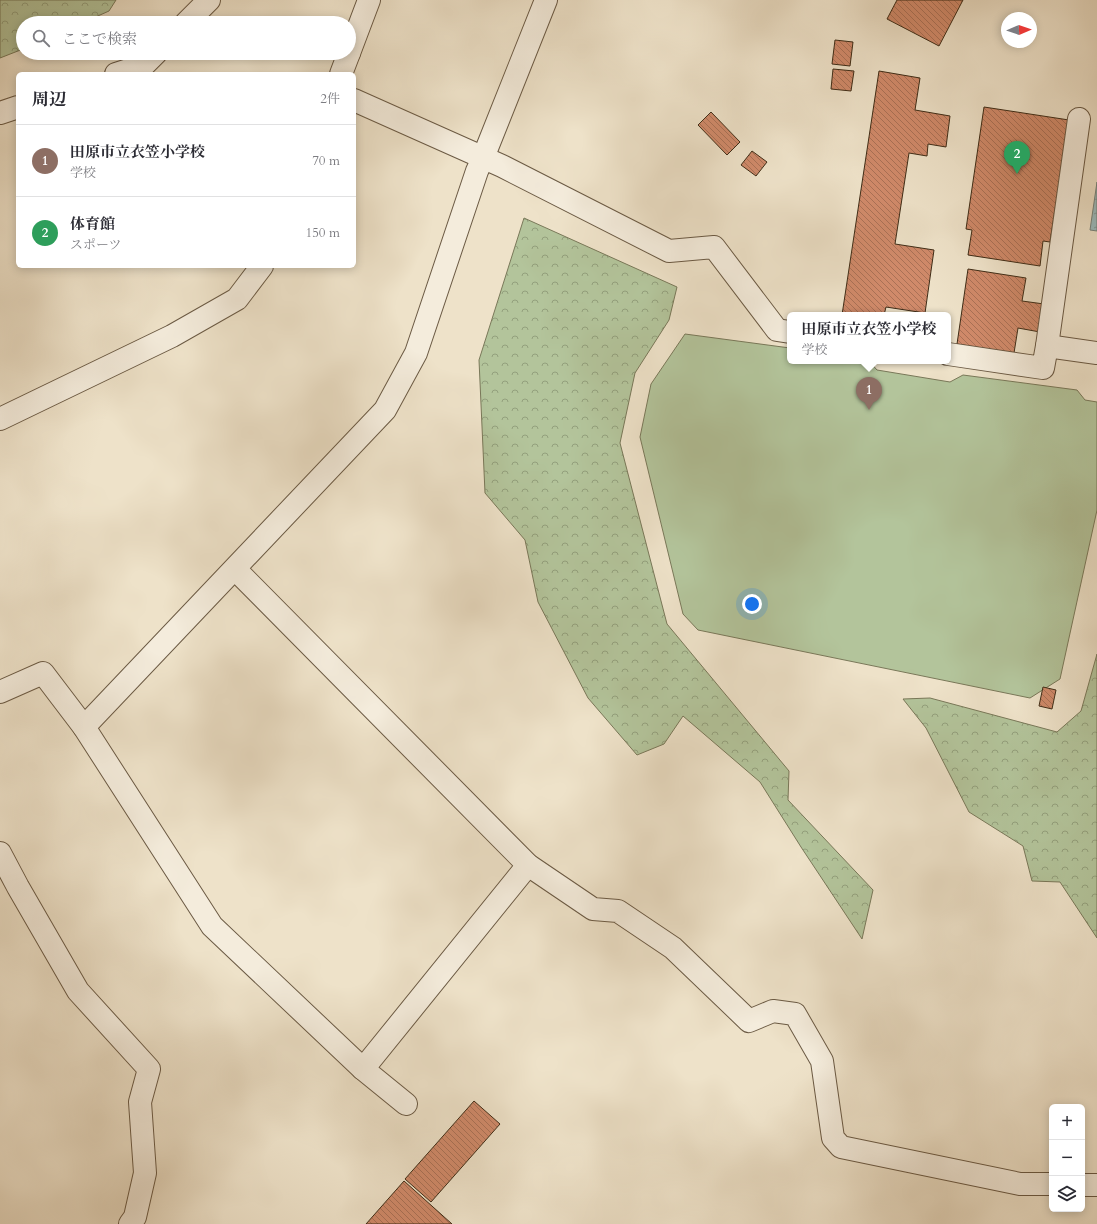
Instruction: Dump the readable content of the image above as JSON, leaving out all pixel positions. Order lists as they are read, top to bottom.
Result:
{
  "north": "right",
  "page": {
    "search": "ここで検索",
    "heading": ["周辺", "2件"],
    "list": [
      {
        "mark": "1",
        "name": "田原市立衣笠小学校",
        "note": "学校",
        "value": "70 m"
      },
      {
        "mark": "2",
        "name": "体育館",
        "note": "スポーツ",
        "value": "150 m"
      }
    ],
    "pins": ["2", "1"],
    "popup": ["田原市立衣笠小学校", "学校"],
    "map_buttons": ["+", "−"]
  }
}
